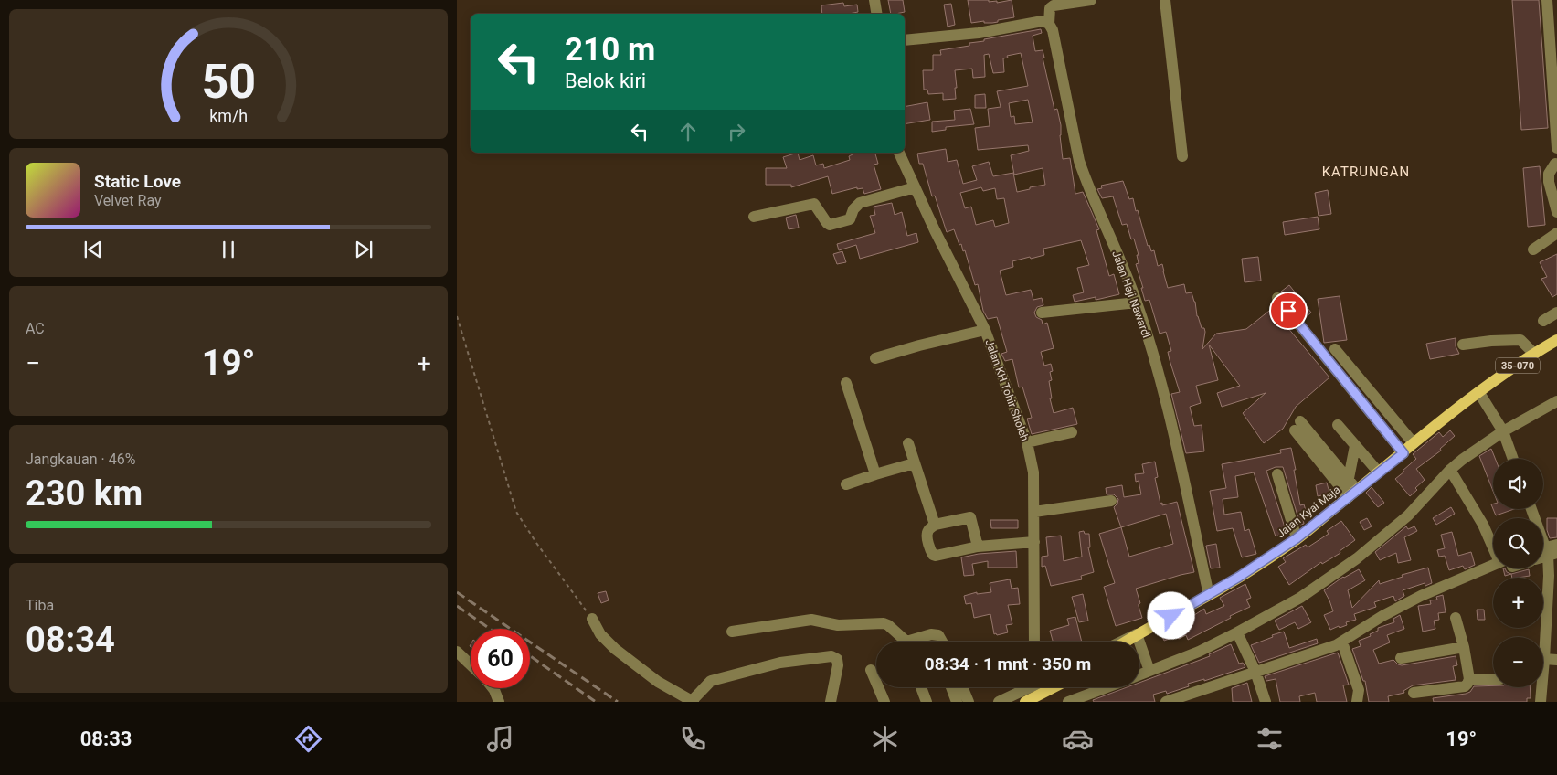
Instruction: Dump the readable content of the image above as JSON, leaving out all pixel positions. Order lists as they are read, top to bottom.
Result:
{
  "streets": {
    "main road": ["35-070", "Jalan Kyai Maja"],
    "street": ["Jalan Haji Nawardi", "Jalan KH Tohir Sholeh"]
  },
  "crossings": [
    ["Jalan Haji Nawardi", "Jalan Kyai Maja"],
    ["35-070", "Jalan Kyai Maja"]
  ],
  "districts": ["KATRUNGAN"],
  "page": {
    "turn": ["210 m", "Belok kiri"],
    "song": ["Static Love", "Velvet Ray"],
    "tile": [
      "AC",
      ["Jangkauan · 46%", "230 km"],
      ["Tiba", "08:34"]
    ],
    "heat": ["−", "19°", "+"],
    "map_buttons": ["+", "−"],
    "limit": "60",
    "trip": "08:34 · 1 mnt · 350 m",
    "tabs": ["08:33", "19°"],
    "gauge": ["50", "km/h"]
  }
}
